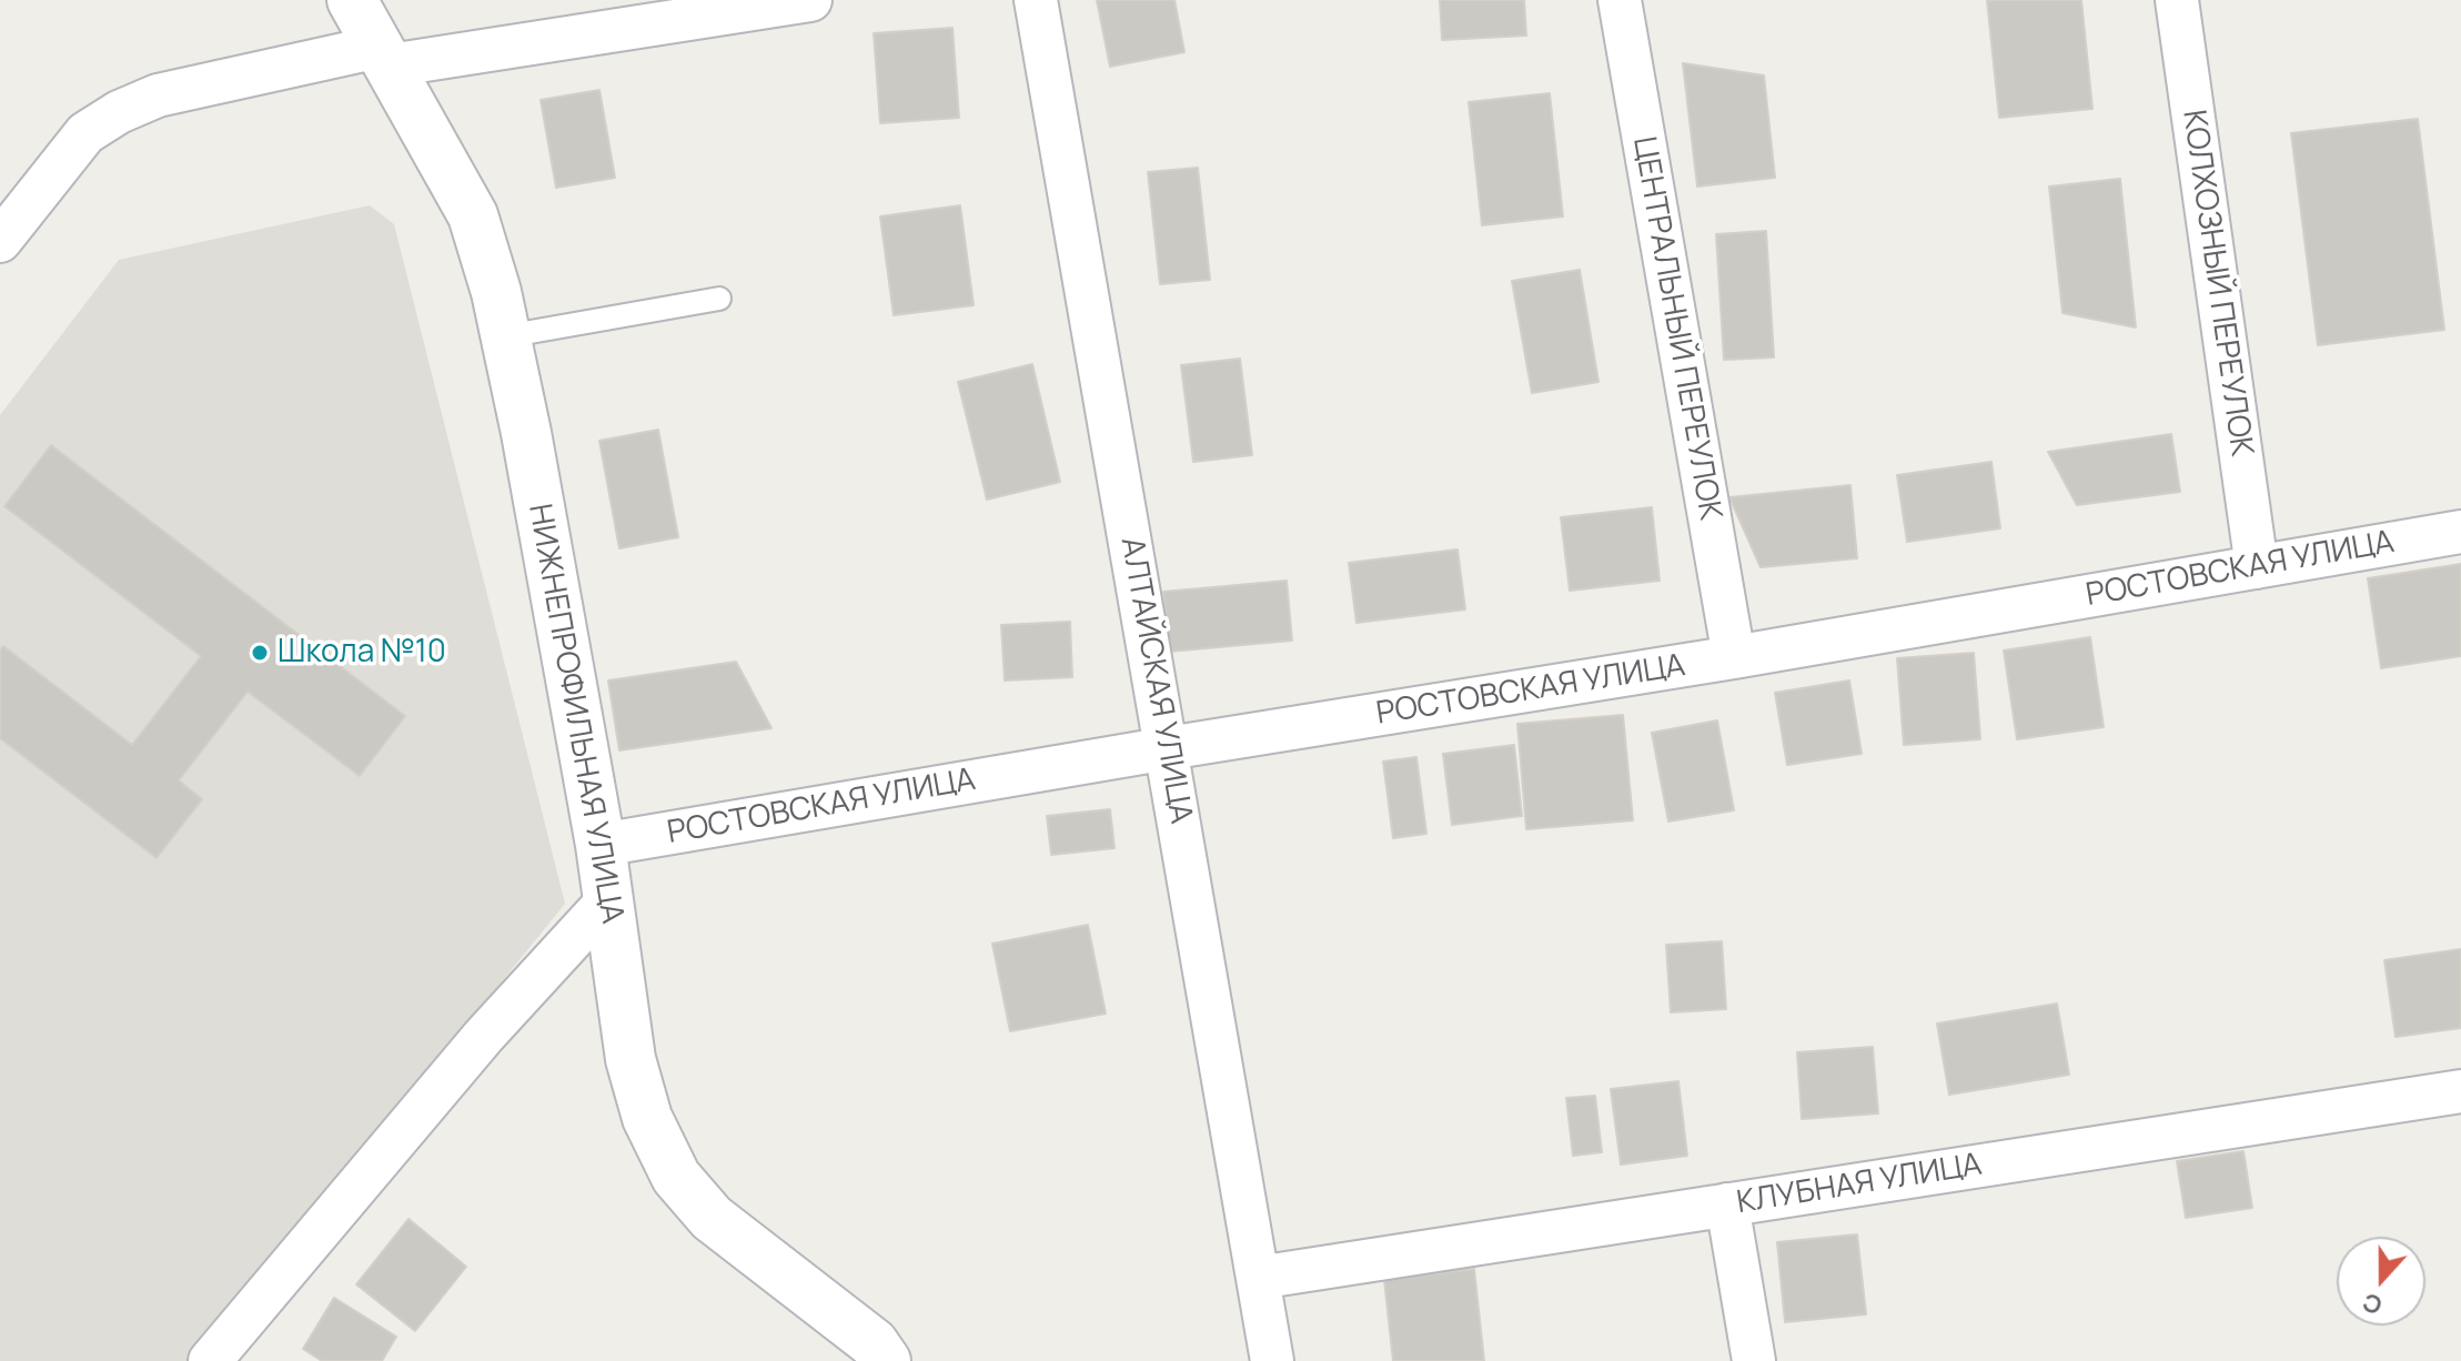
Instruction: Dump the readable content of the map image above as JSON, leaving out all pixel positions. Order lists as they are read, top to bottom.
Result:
{
  "streets": {
    "street": [
      "КОЛХОЗНЫЙ ПЕРЕУЛОК",
      "ЦЕНТРАЛЬНЫЙ ПЕРЕУЛОК",
      "РОСТОВСКАЯ УЛИЦА",
      "АЛТАЙСКАЯ УЛИЦА",
      "НИЖНЕПРОФИЛЬНАЯ УЛИЦА",
      "КЛУБНАЯ УЛИЦА"
    ]
  },
  "crossings": [
    ["КОЛХОЗНЫЙ ПЕРЕУЛОК", "РОСТОВСКАЯ УЛИЦА"],
    ["ЦЕНТРАЛЬНЫЙ ПЕРЕУЛОК", "РОСТОВСКАЯ УЛИЦА"],
    ["РОСТОВСКАЯ УЛИЦА", "АЛТАЙСКАЯ УЛИЦА"],
    ["РОСТОВСКАЯ УЛИЦА", "НИЖНЕПРОФИЛЬНАЯ УЛИЦА"],
    ["АЛТАЙСКАЯ УЛИЦА", "КЛУБНАЯ УЛИЦА"]
  ],
  "places": ["Школа №10"],
  "north": "bottom"
}
